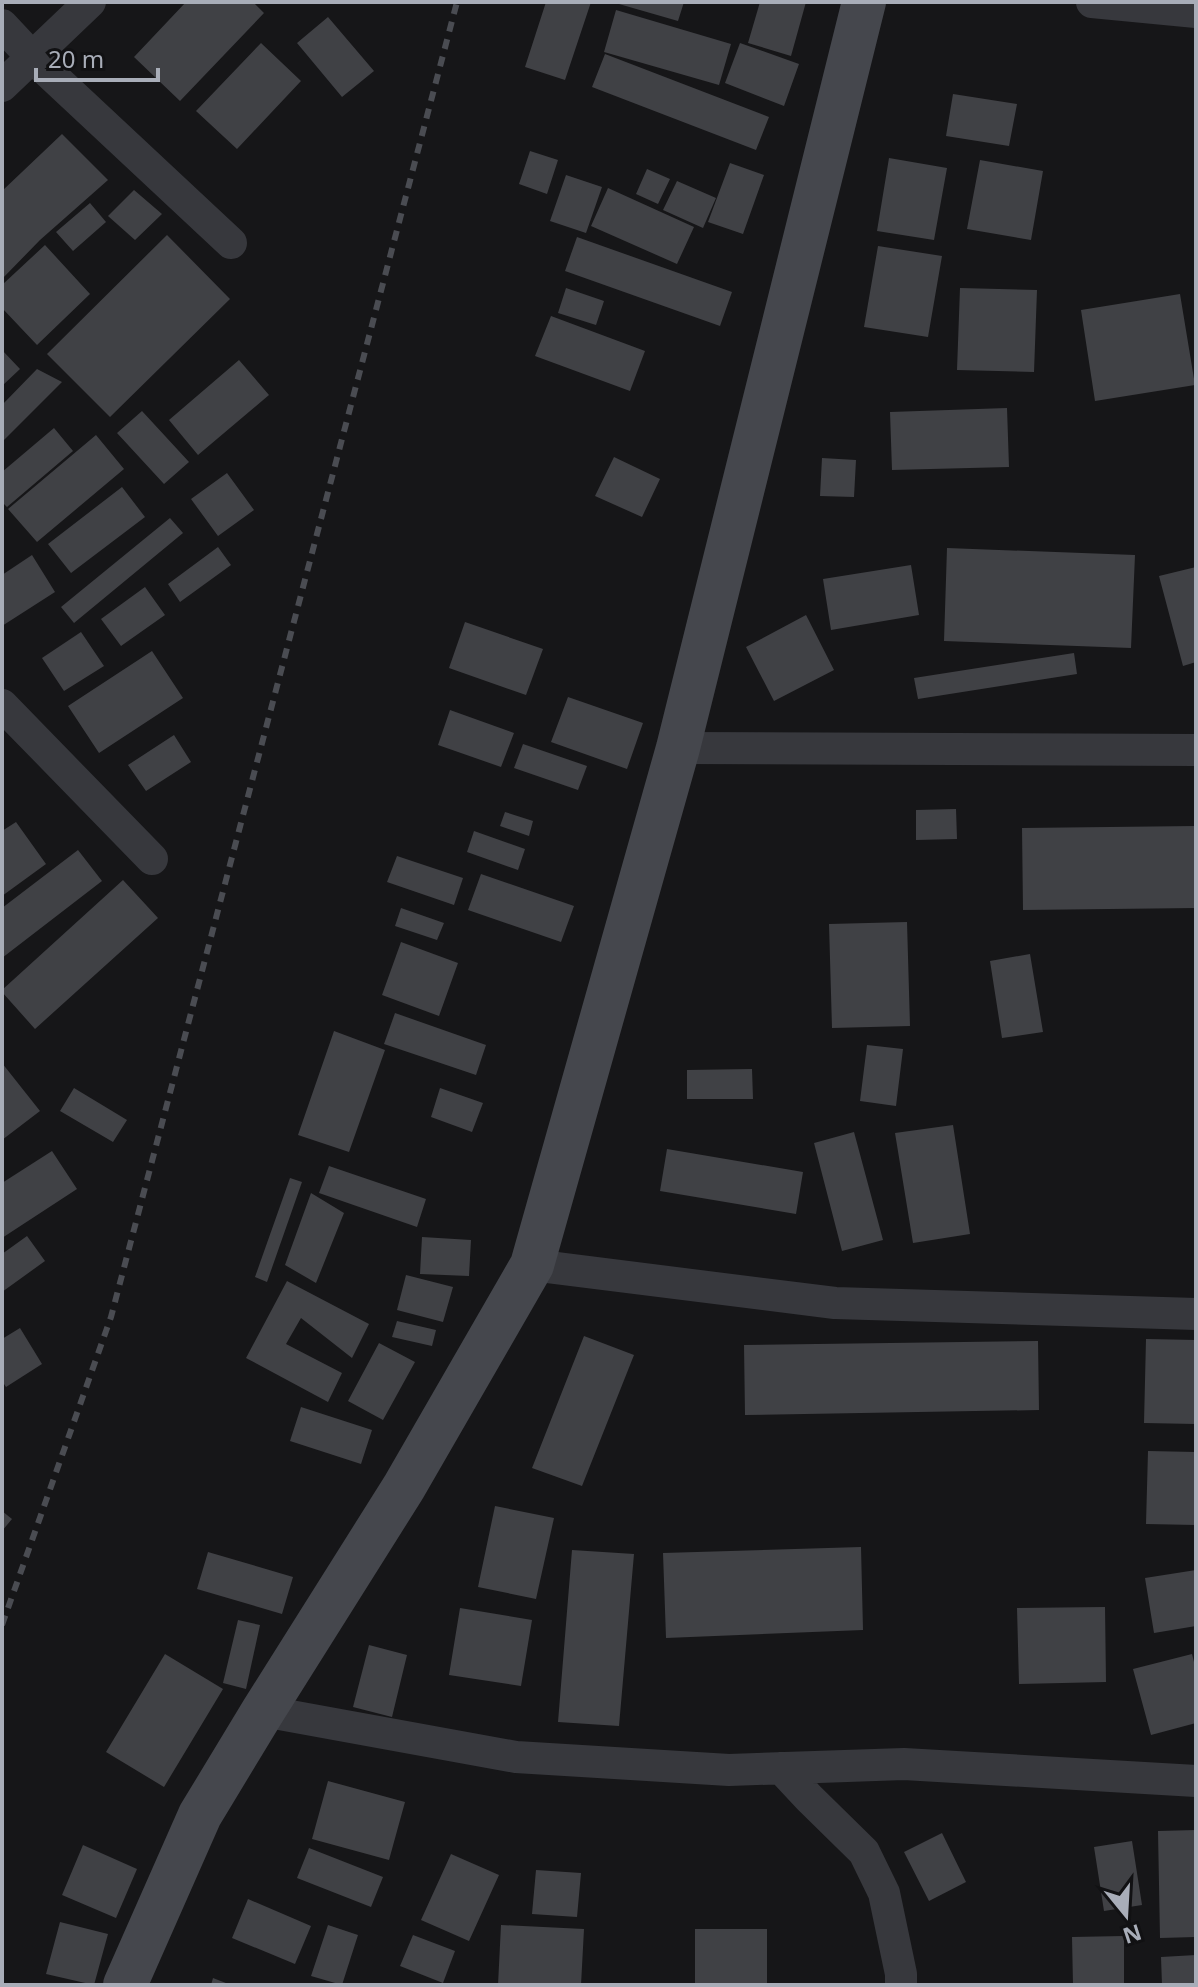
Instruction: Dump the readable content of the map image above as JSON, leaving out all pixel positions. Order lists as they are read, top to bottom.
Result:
{
  "scale_bar": "20 m",
  "north": "bottom"
}
